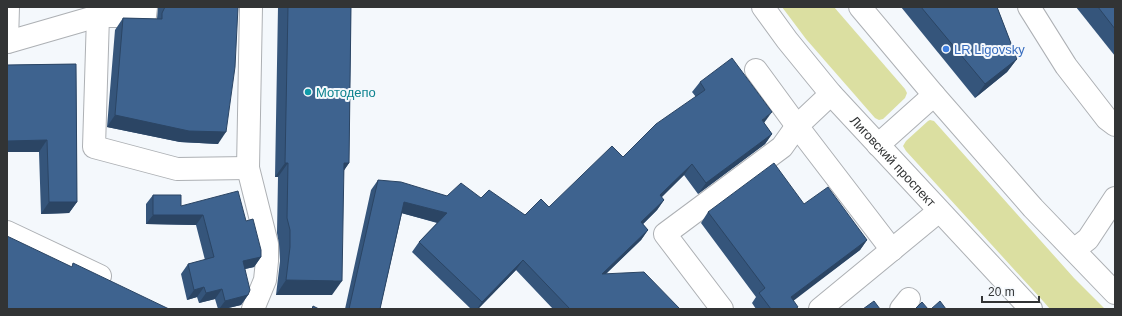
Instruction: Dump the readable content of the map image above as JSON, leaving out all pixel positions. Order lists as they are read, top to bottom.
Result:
{
  "streets": {
    "main road": ["Лиговский проспект"]
  },
  "places": ["LR Ligovsky", "Мотодепо"],
  "scale_bar": "20 m"
}
